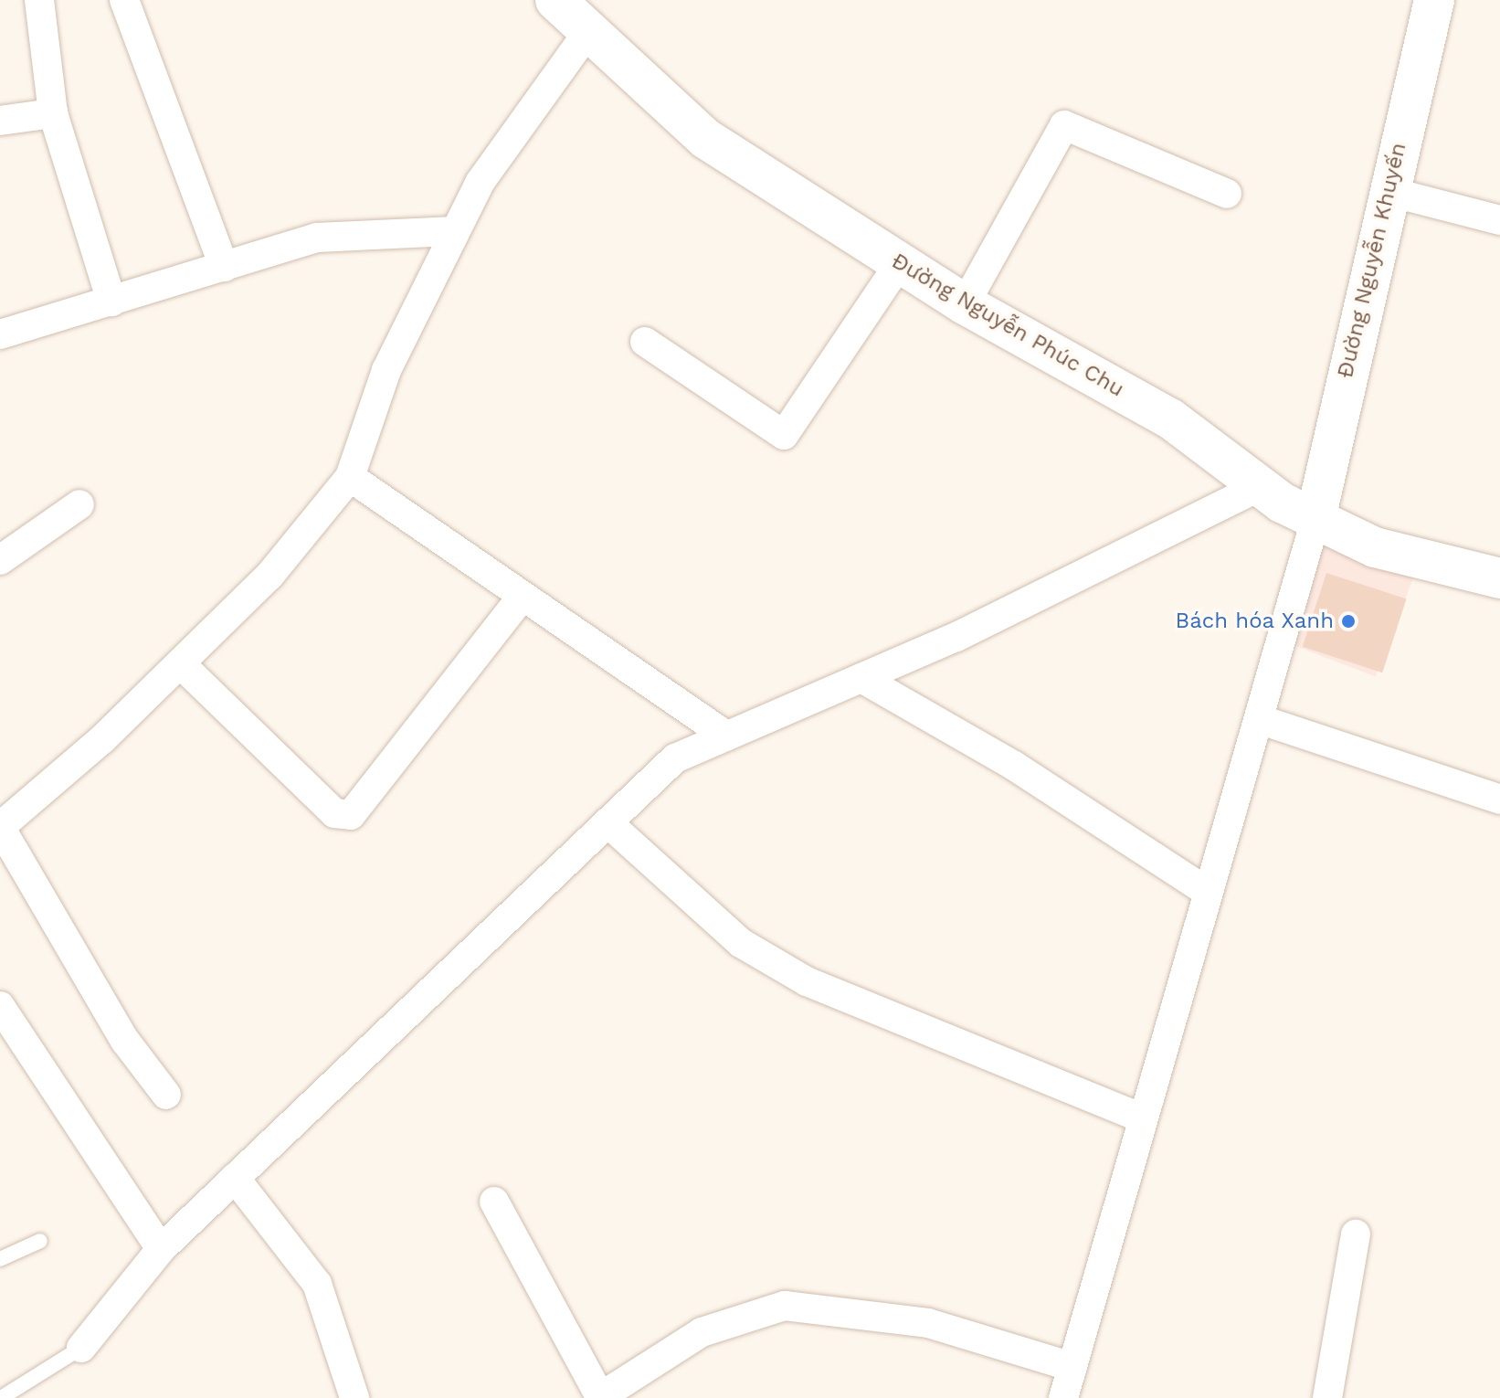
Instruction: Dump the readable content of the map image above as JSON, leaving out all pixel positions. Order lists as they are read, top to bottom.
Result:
{
  "streets": {
    "street": ["Đường Nguyễn Khuyến", "Đường Nguyễn Phúc Chu"]
  },
  "crossings": [
    ["Đường Nguyễn Khuyến", "Đường Nguyễn Phúc Chu"]
  ],
  "places": ["Bách hóa Xanh"]
}
